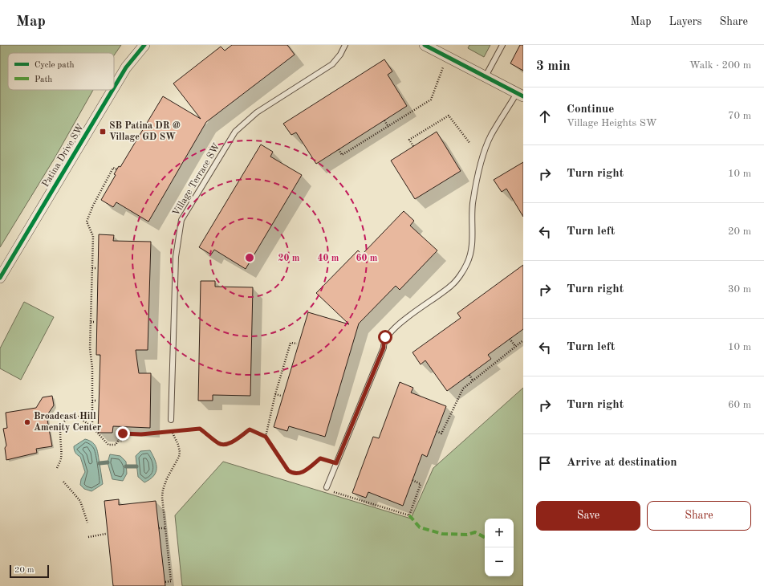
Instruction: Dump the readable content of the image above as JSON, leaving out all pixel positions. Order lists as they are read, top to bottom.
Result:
{
  "streets": {
    "street": ["Patina Drive SW"],
    "lane": ["Village Terrace SW"]
  },
  "places": {
    "transit": ["SB Patina DR @ Village GD SW"],
    "other": ["Broadcast Hill Amenity Center"]
  },
  "legend": ["Cycle path", "Path"],
  "scale_bar": "20 m",
  "page": {
    "header": "Map",
    "nav": ["Map", "Layers", "Share"],
    "heading": ["3 min", "Walk · 200 m"],
    "list": [
      ["Continue", "Village Heights SW", "70 m"],
      ["Turn right", "10 m"],
      ["Turn left", "20 m"],
      ["Turn right", "30 m"],
      ["Turn left", "10 m"],
      ["Turn right", "60 m"],
      "Arrive at destination"
    ],
    "buttons": ["Save", "Share"],
    "map_buttons": ["+", "−"],
    "scale": "20 m"
  },
  "rings": ["20 m", "40 m", "60 m"]
}
